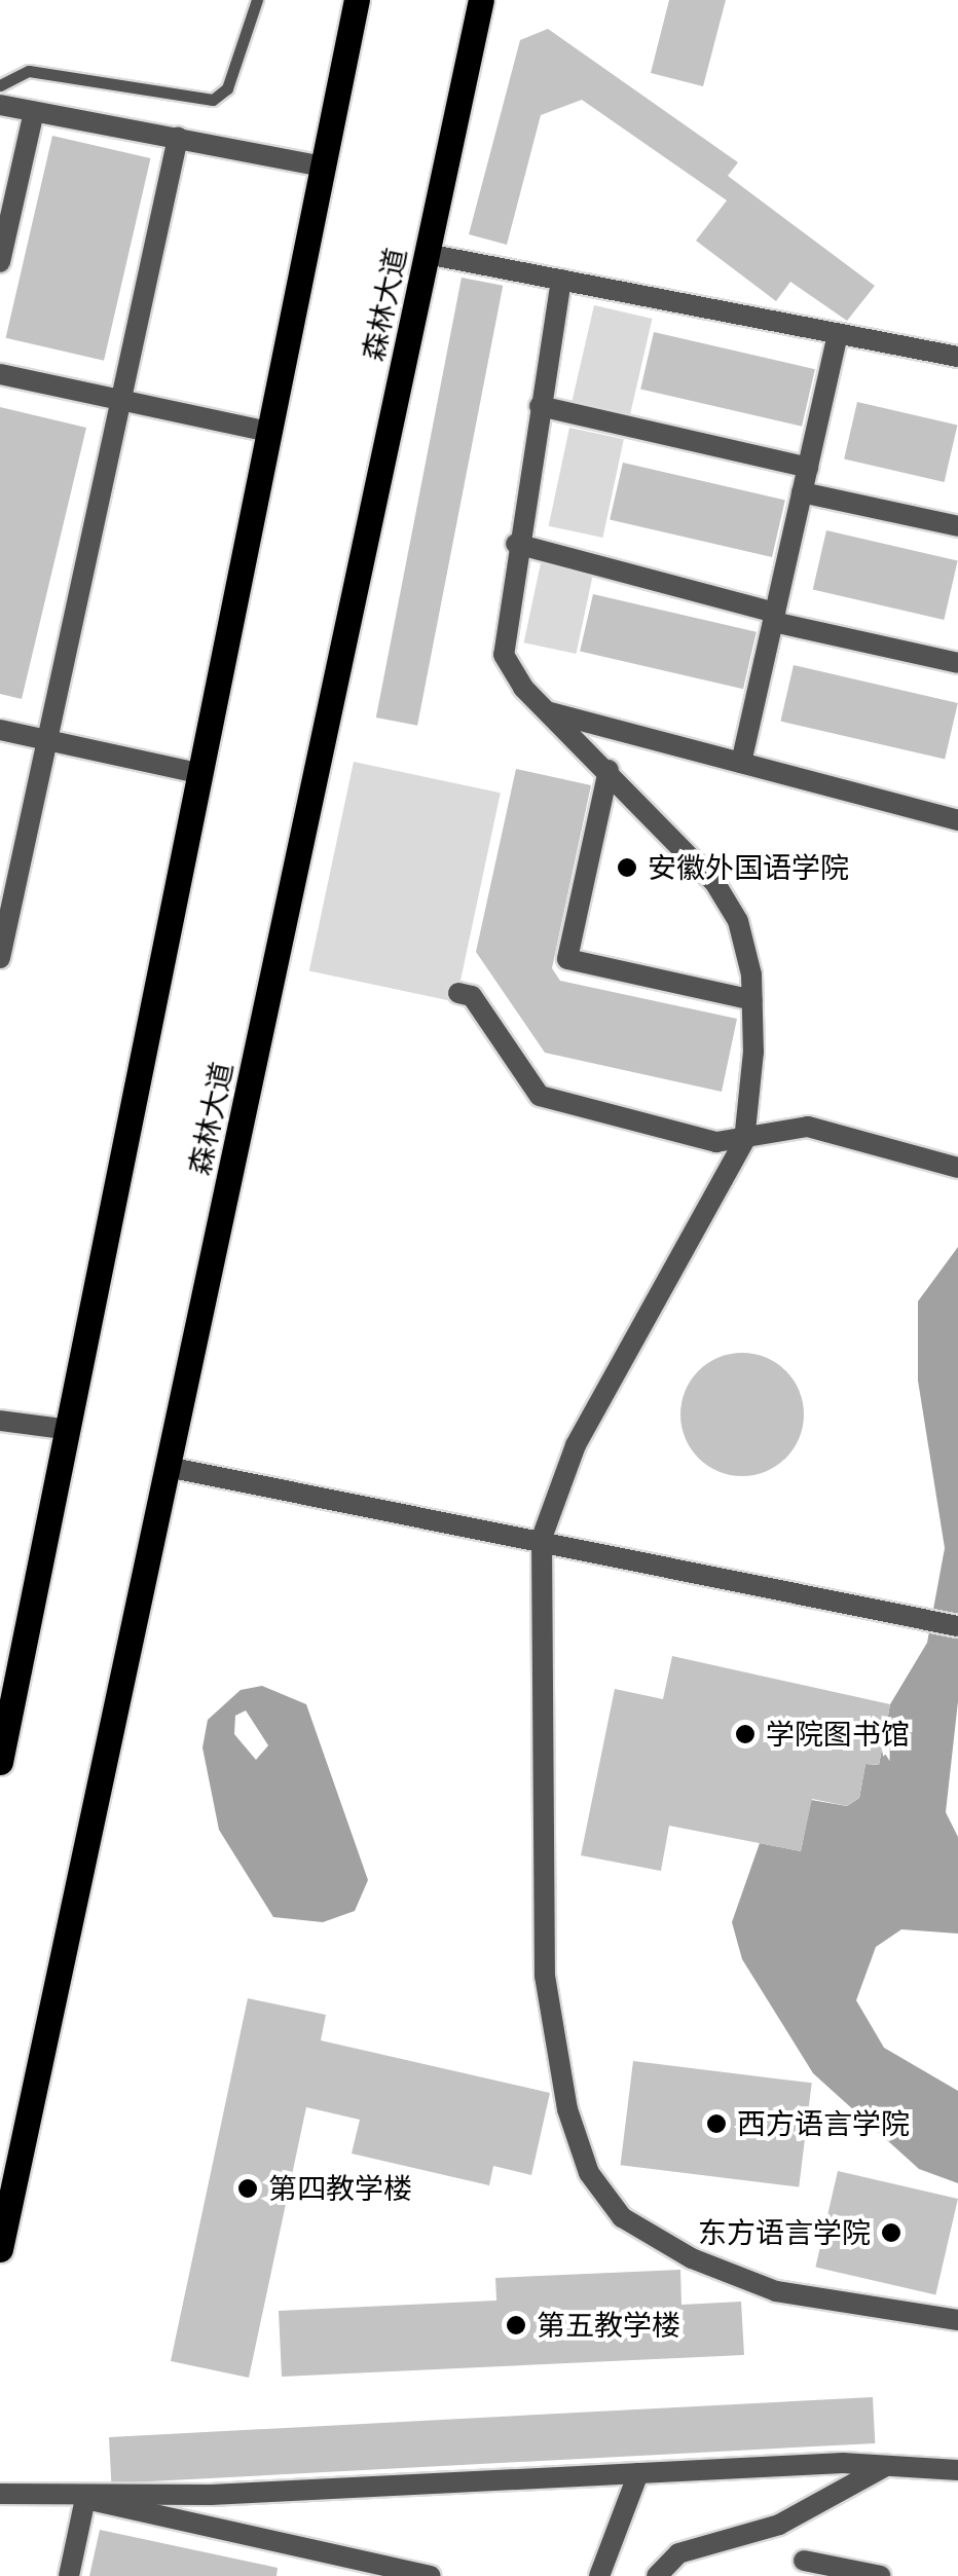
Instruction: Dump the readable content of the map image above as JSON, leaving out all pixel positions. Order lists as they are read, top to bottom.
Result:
{
  "streets": {
    "main road": ["森林大道"]
  },
  "places": [
    "安徽外国语学院",
    "学院图书馆",
    "西方语言学院",
    "第四教学楼",
    "东方语言学院",
    "第五教学楼"
  ]
}
